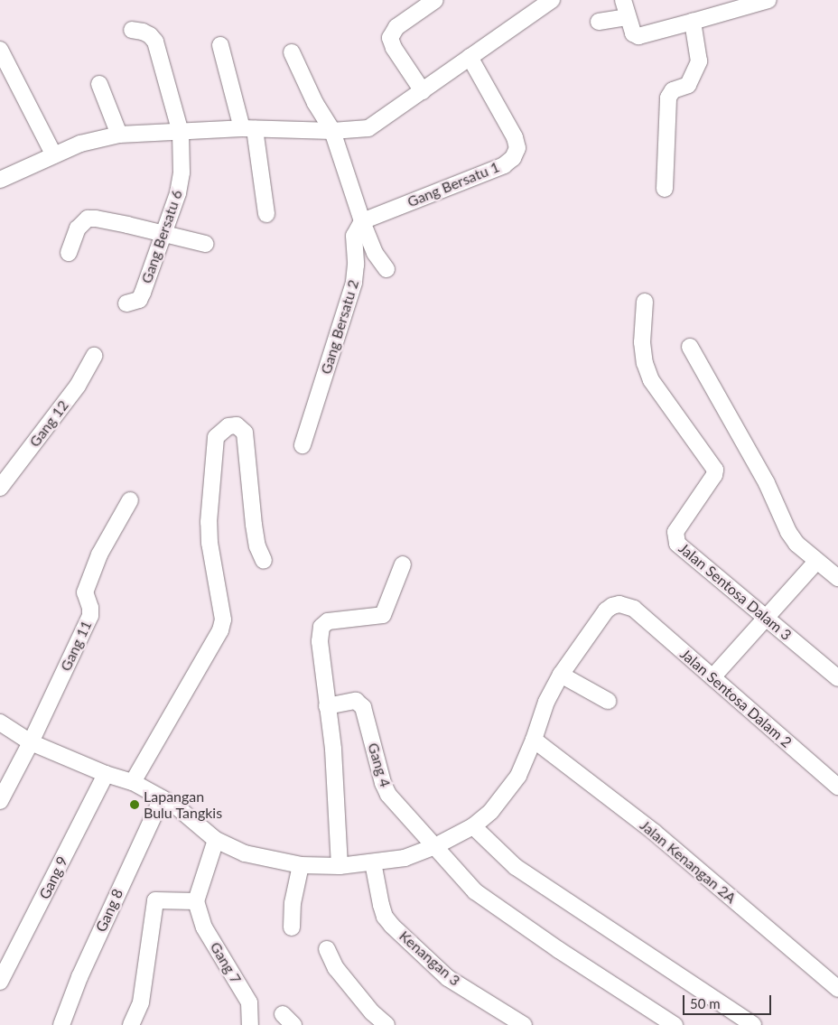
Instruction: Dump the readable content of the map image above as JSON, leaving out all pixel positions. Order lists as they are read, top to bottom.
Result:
{
  "streets": {
    "street": [
      "Gang Bersatu 1",
      "Gang Bersatu 6",
      "Gang Bersatu 2",
      "Gang 12",
      "Jalan Sentosa Dalam 3",
      "Gang 11",
      "Jalan Sentosa Dalam 2",
      "Gang 4",
      "Jalan Kenangan 2A",
      "Gang 9",
      "Gang 8",
      "Kenangan 3",
      "Gang 7"
    ]
  },
  "crossings": [
    ["Gang Bersatu 1", "Gang Bersatu 2"]
  ],
  "places": ["Lapangan Bulu Tangkis"],
  "scale_bar": "50 m"
}
